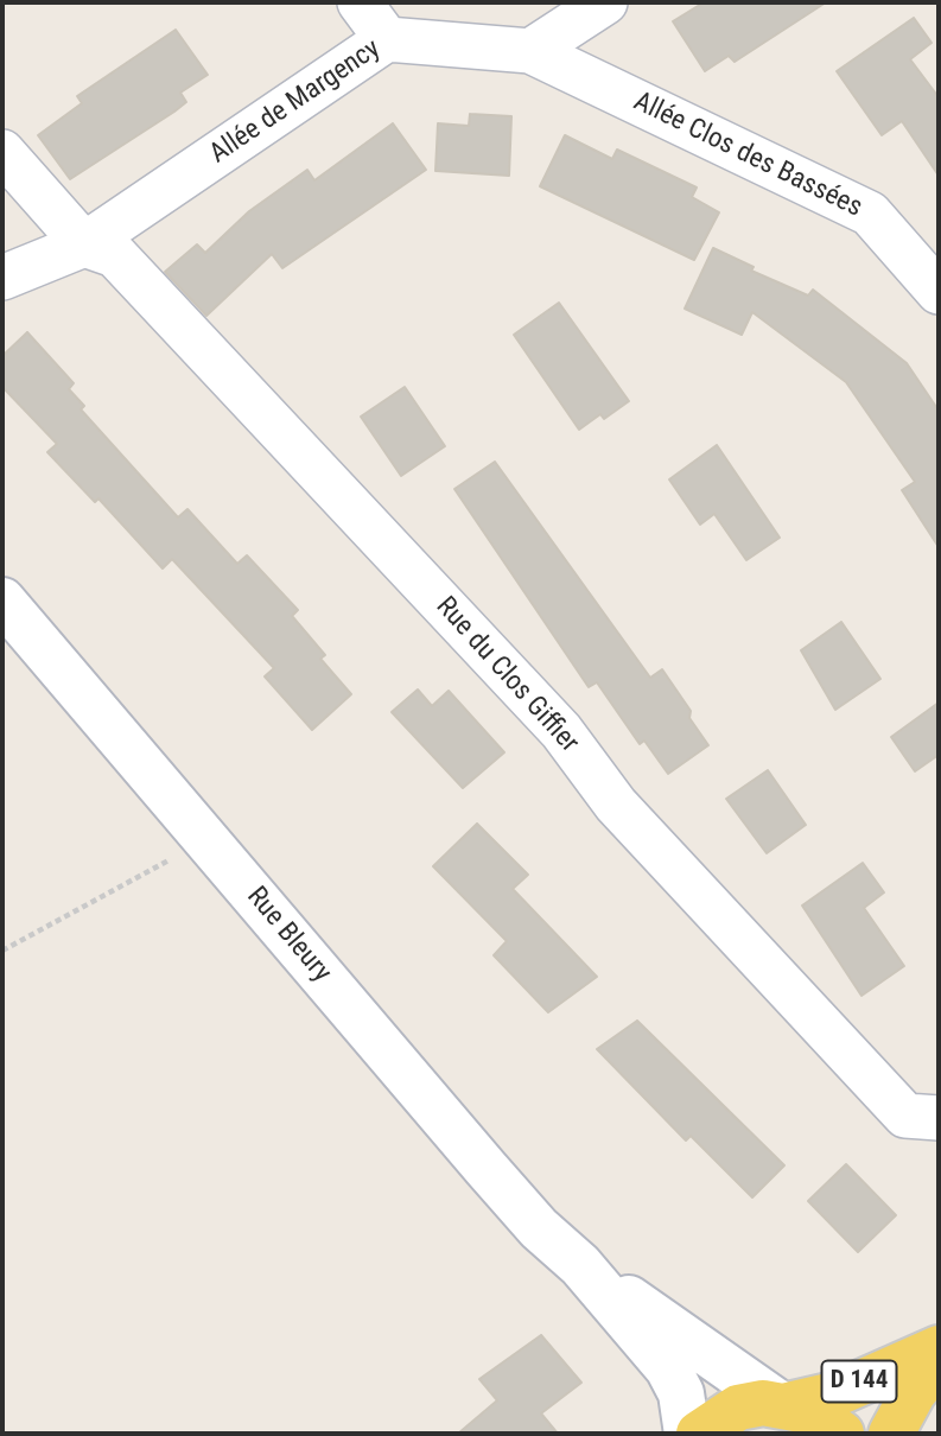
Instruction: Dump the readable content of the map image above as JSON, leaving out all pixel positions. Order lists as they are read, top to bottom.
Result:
{
  "streets": {
    "main road": ["D 144"],
    "street": [
      "Allée de Margency",
      "Allée Clos des Bassées",
      "Rue du Clos Giffier",
      "Rue Bleury"
    ]
  },
  "crossings": [
    ["Allée de Margency", "Allée Clos des Bassées"],
    ["Allée de Margency", "Rue du Clos Giffier"],
    ["Rue Bleury", "D 144"]
  ]
}
